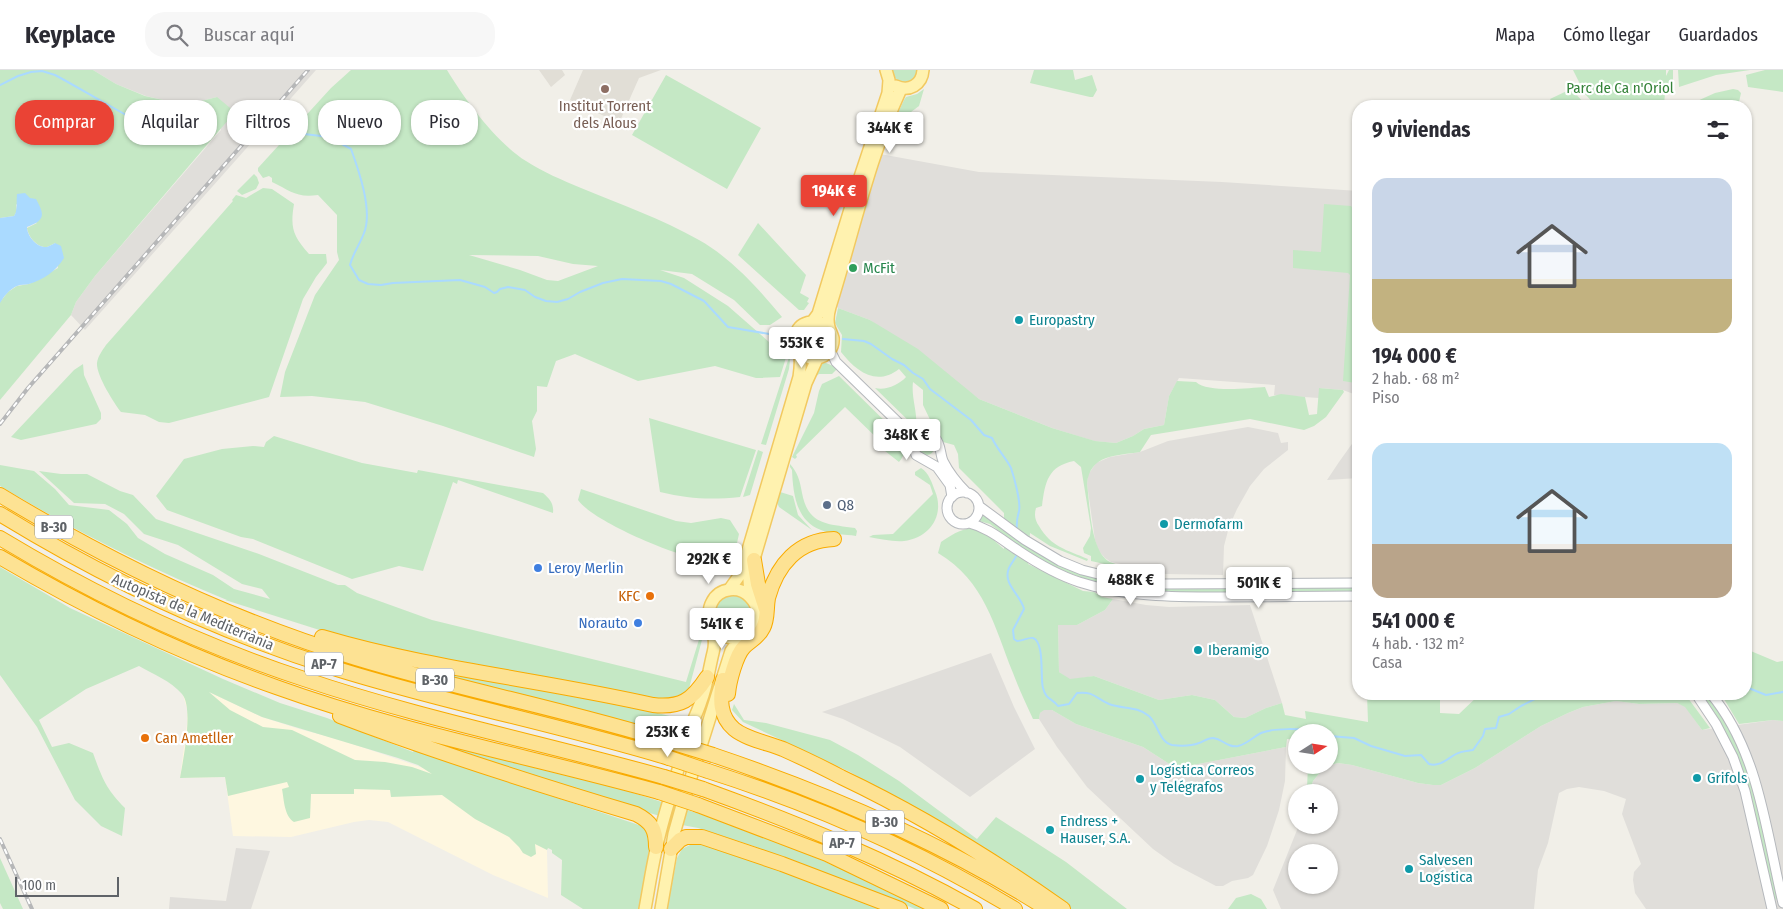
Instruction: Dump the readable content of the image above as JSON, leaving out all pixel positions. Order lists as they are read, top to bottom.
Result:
{
  "streets": {
    "highway": ["B-30", "Autopista de la Mediterrània", "AP-7"]
  },
  "parks": ["Parc de Ca n'Oriol"],
  "places": [
    "Institut Torrent dels Alous",
    "McFit",
    "Europastry",
    "Q8",
    "Dermofarm",
    "Leroy Merlin",
    "KFC",
    "Norauto",
    "Iberamigo",
    "Can Ametller",
    "Grifols",
    "Logística Correos y Telégrafos",
    "Endress + Hauser, S.A.",
    "Salvesen Logística"
  ],
  "scale_bar": "100 m",
  "north": "right",
  "page": {
    "header": "Keyplace",
    "search": "Buscar aquí",
    "nav": ["Mapa", "Cómo llegar", "Guardados"],
    "chip": [
      "Comprar",
      "Alquilar",
      "Filtros",
      "Nuevo",
      "Piso"
    ],
    "heading": "9 viviendas",
    "price": [
      "344K €",
      "194K €",
      "553K €",
      "348K €",
      "292K €",
      "488K €",
      "501K €",
      "541K €",
      "253K €"
    ],
    "list": [
      {
        "name": "194 000 €",
        "note": "2 hab. · 68 m² · Piso"
      },
      {
        "name": "541 000 €",
        "note": "4 hab. · 132 m² · Casa"
      }
    ],
    "map_buttons": ["+", "−"],
    "scale": "100 m"
  }
}
